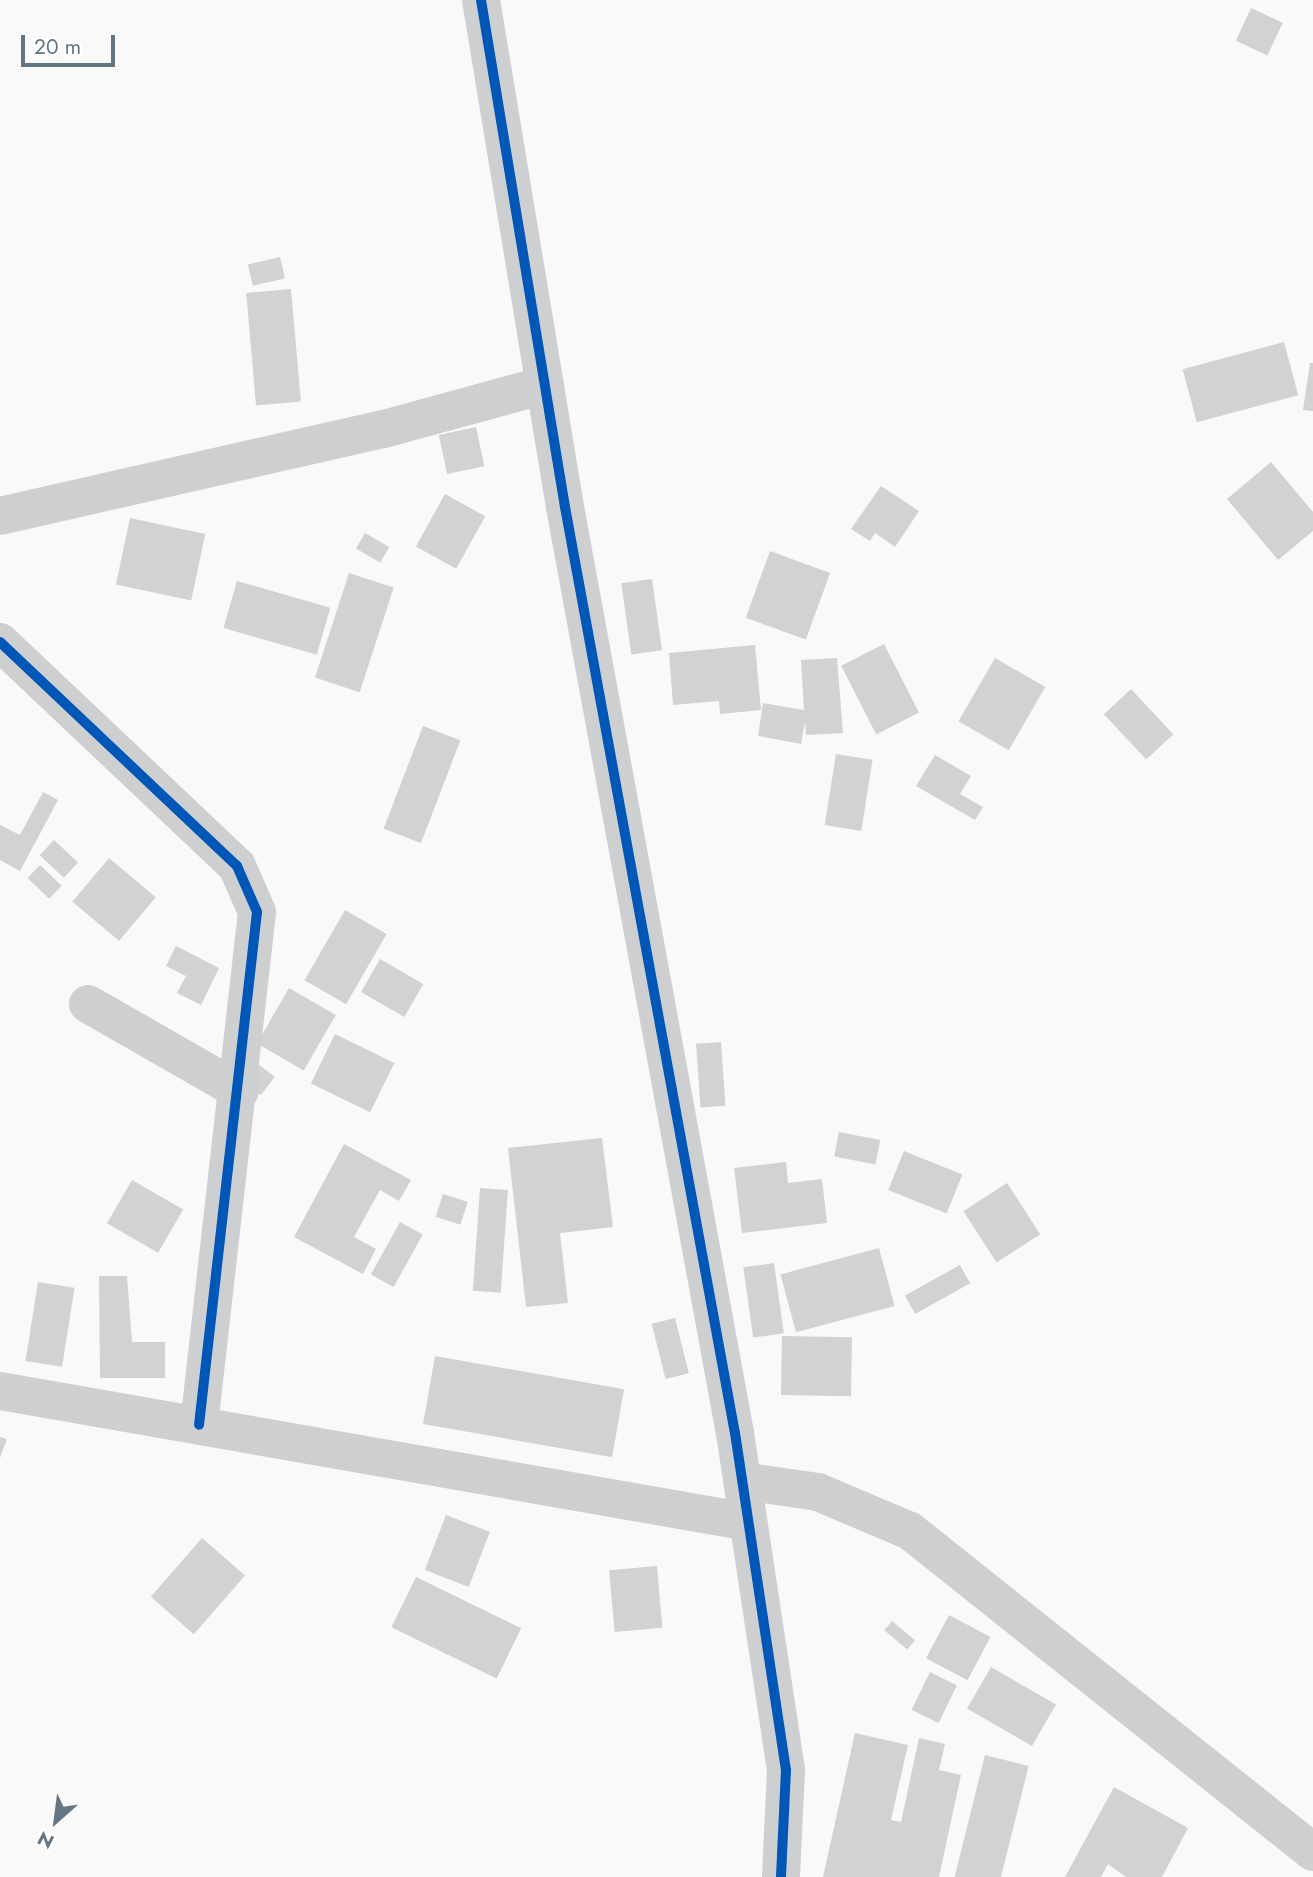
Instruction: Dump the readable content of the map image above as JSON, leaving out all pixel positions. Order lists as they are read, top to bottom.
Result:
{
  "scale_bar": "20 m",
  "north": "bottom left"
}
